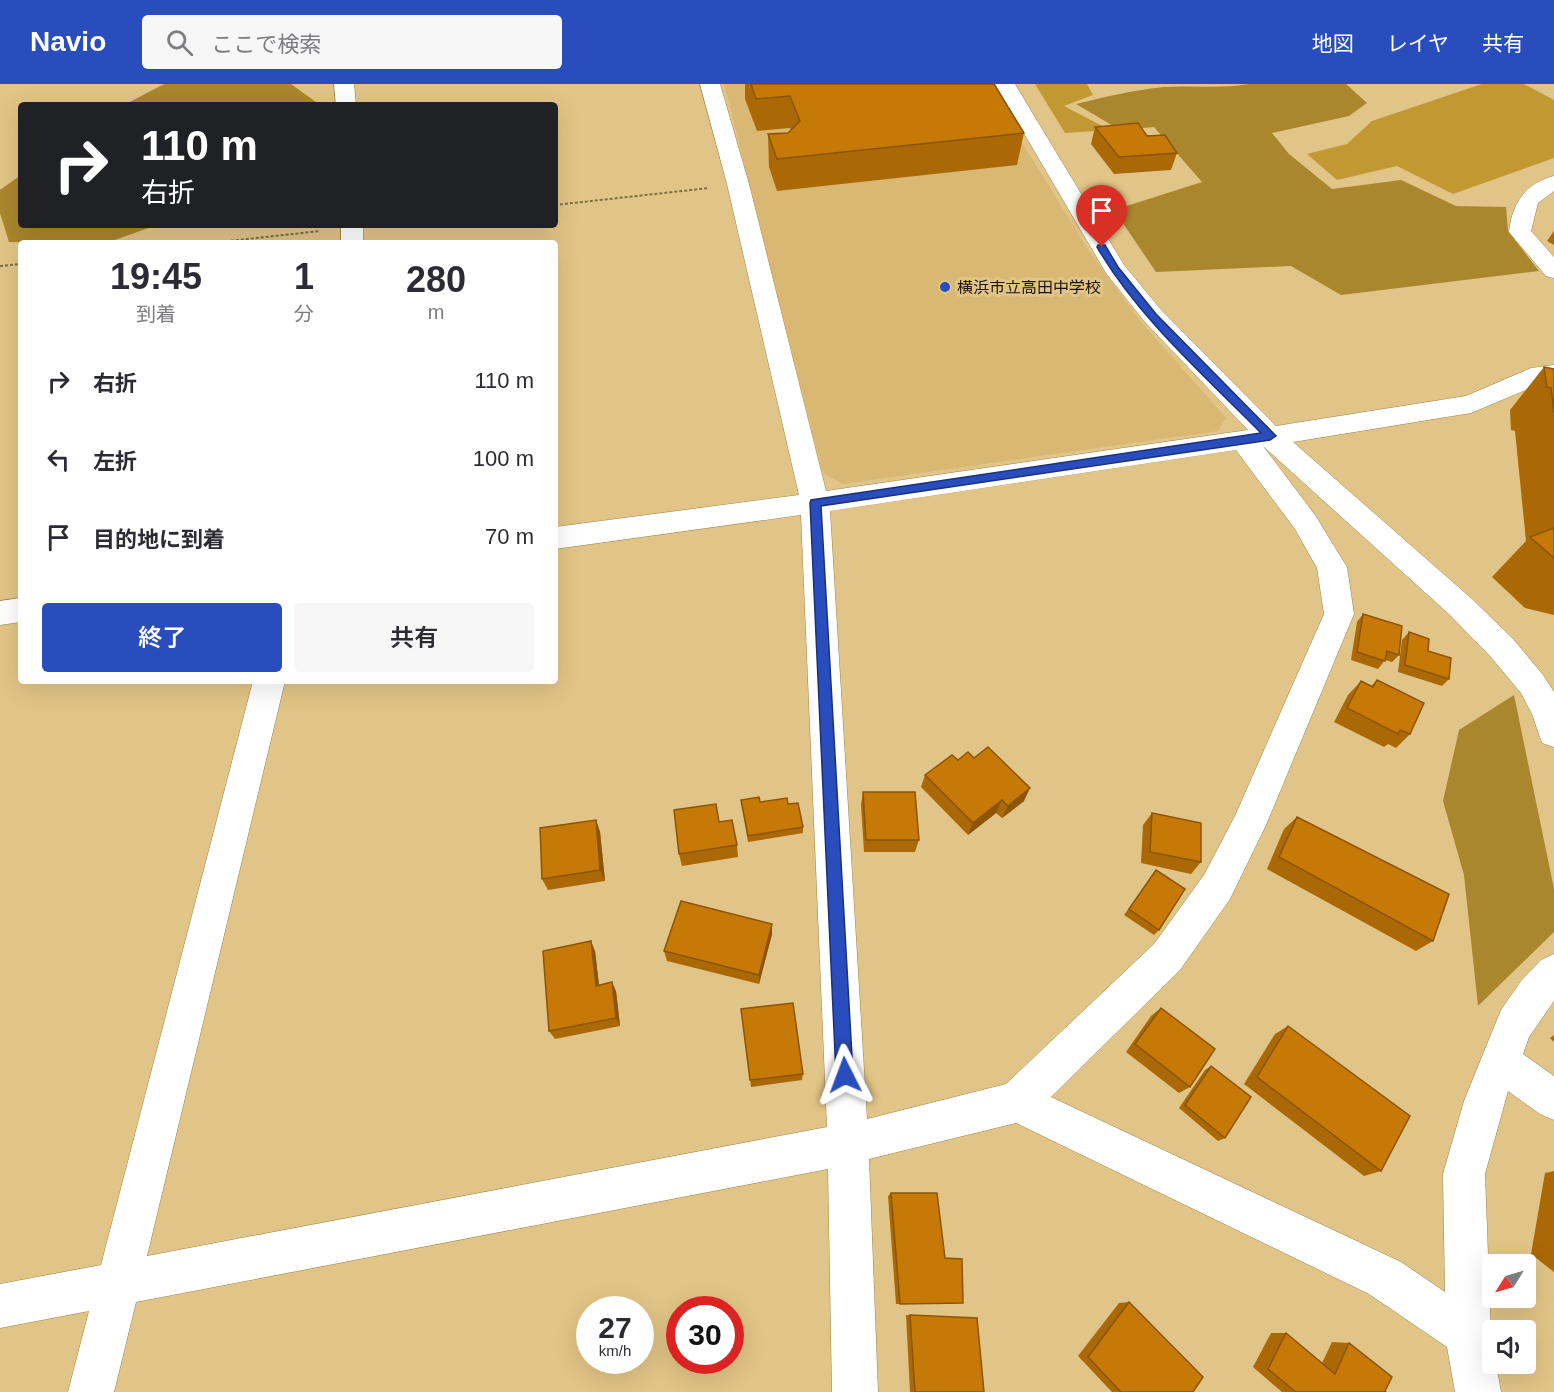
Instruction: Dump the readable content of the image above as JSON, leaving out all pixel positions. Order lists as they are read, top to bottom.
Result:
{
  "places": ["横浜市立高田中学校"],
  "north": "bottom left",
  "page": {
    "header": "Navio",
    "search": "ここで検索",
    "nav": ["地図", "レイヤ", "共有"],
    "turn": ["110 m", "右折"],
    "eta": [
      "19:45",
      "到着",
      "1",
      "分",
      "280",
      "m"
    ],
    "list": [
      {
        "name": "右折",
        "value": "110 m"
      },
      {
        "name": "左折",
        "value": "100 m"
      },
      {
        "name": "目的地に到着",
        "value": "70 m"
      }
    ],
    "buttons": ["終了", "共有"],
    "speed": "27 km/h",
    "limit": "30"
  }
}
